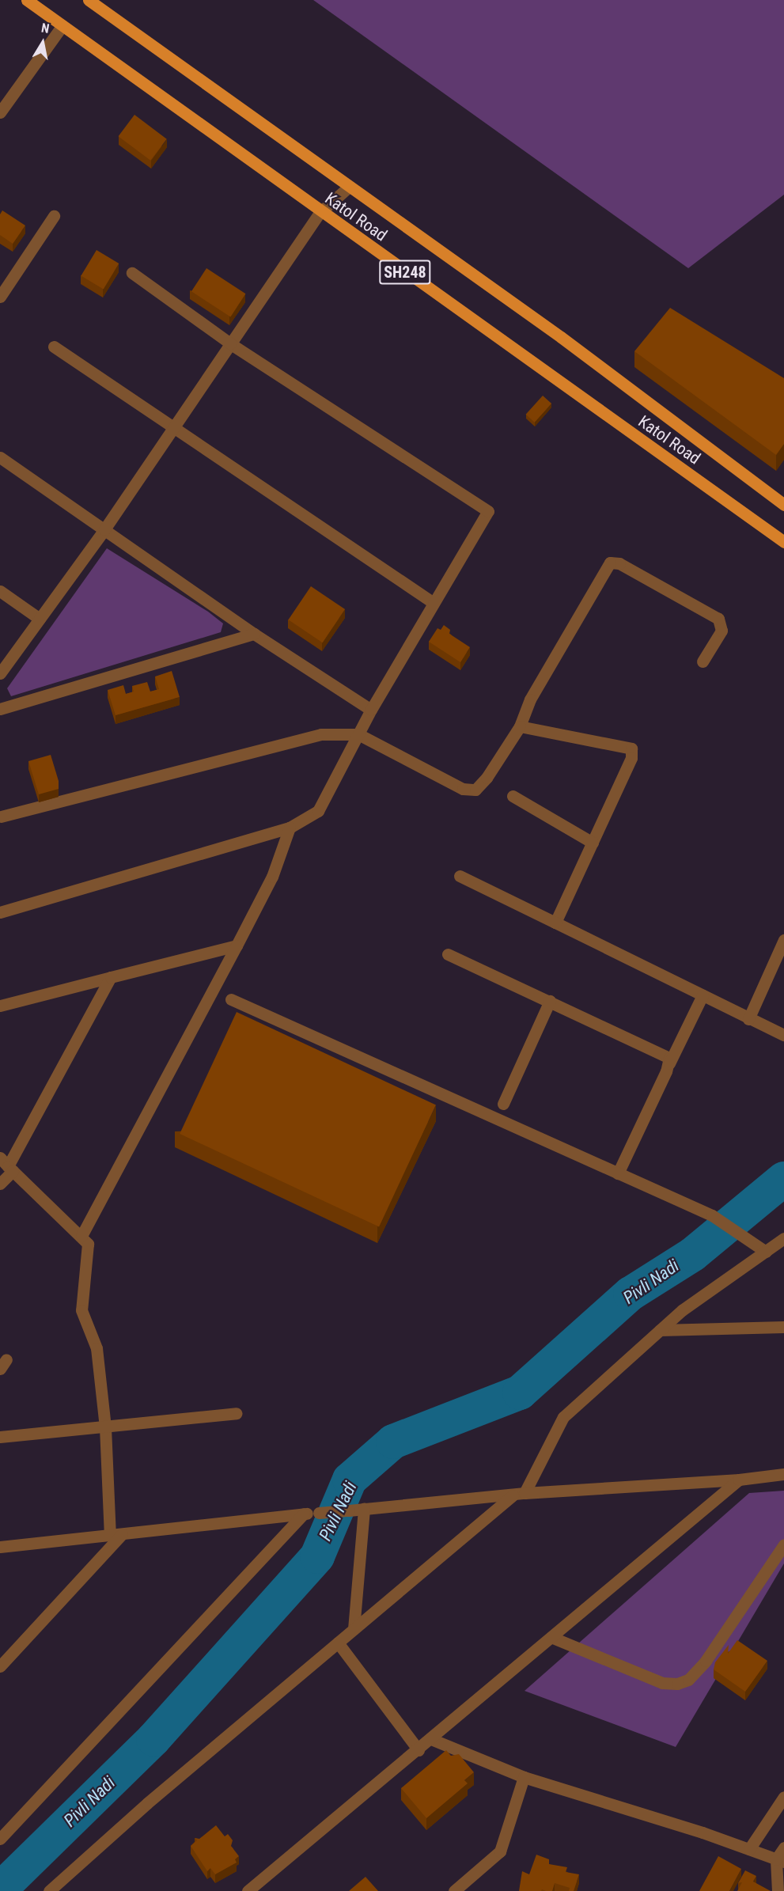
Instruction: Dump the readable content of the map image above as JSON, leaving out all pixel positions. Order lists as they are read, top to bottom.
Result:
{
  "streets": {
    "main road": ["Katol Road", "SH248"]
  },
  "water": ["Pivli Nadi"],
  "north": "top"
}
